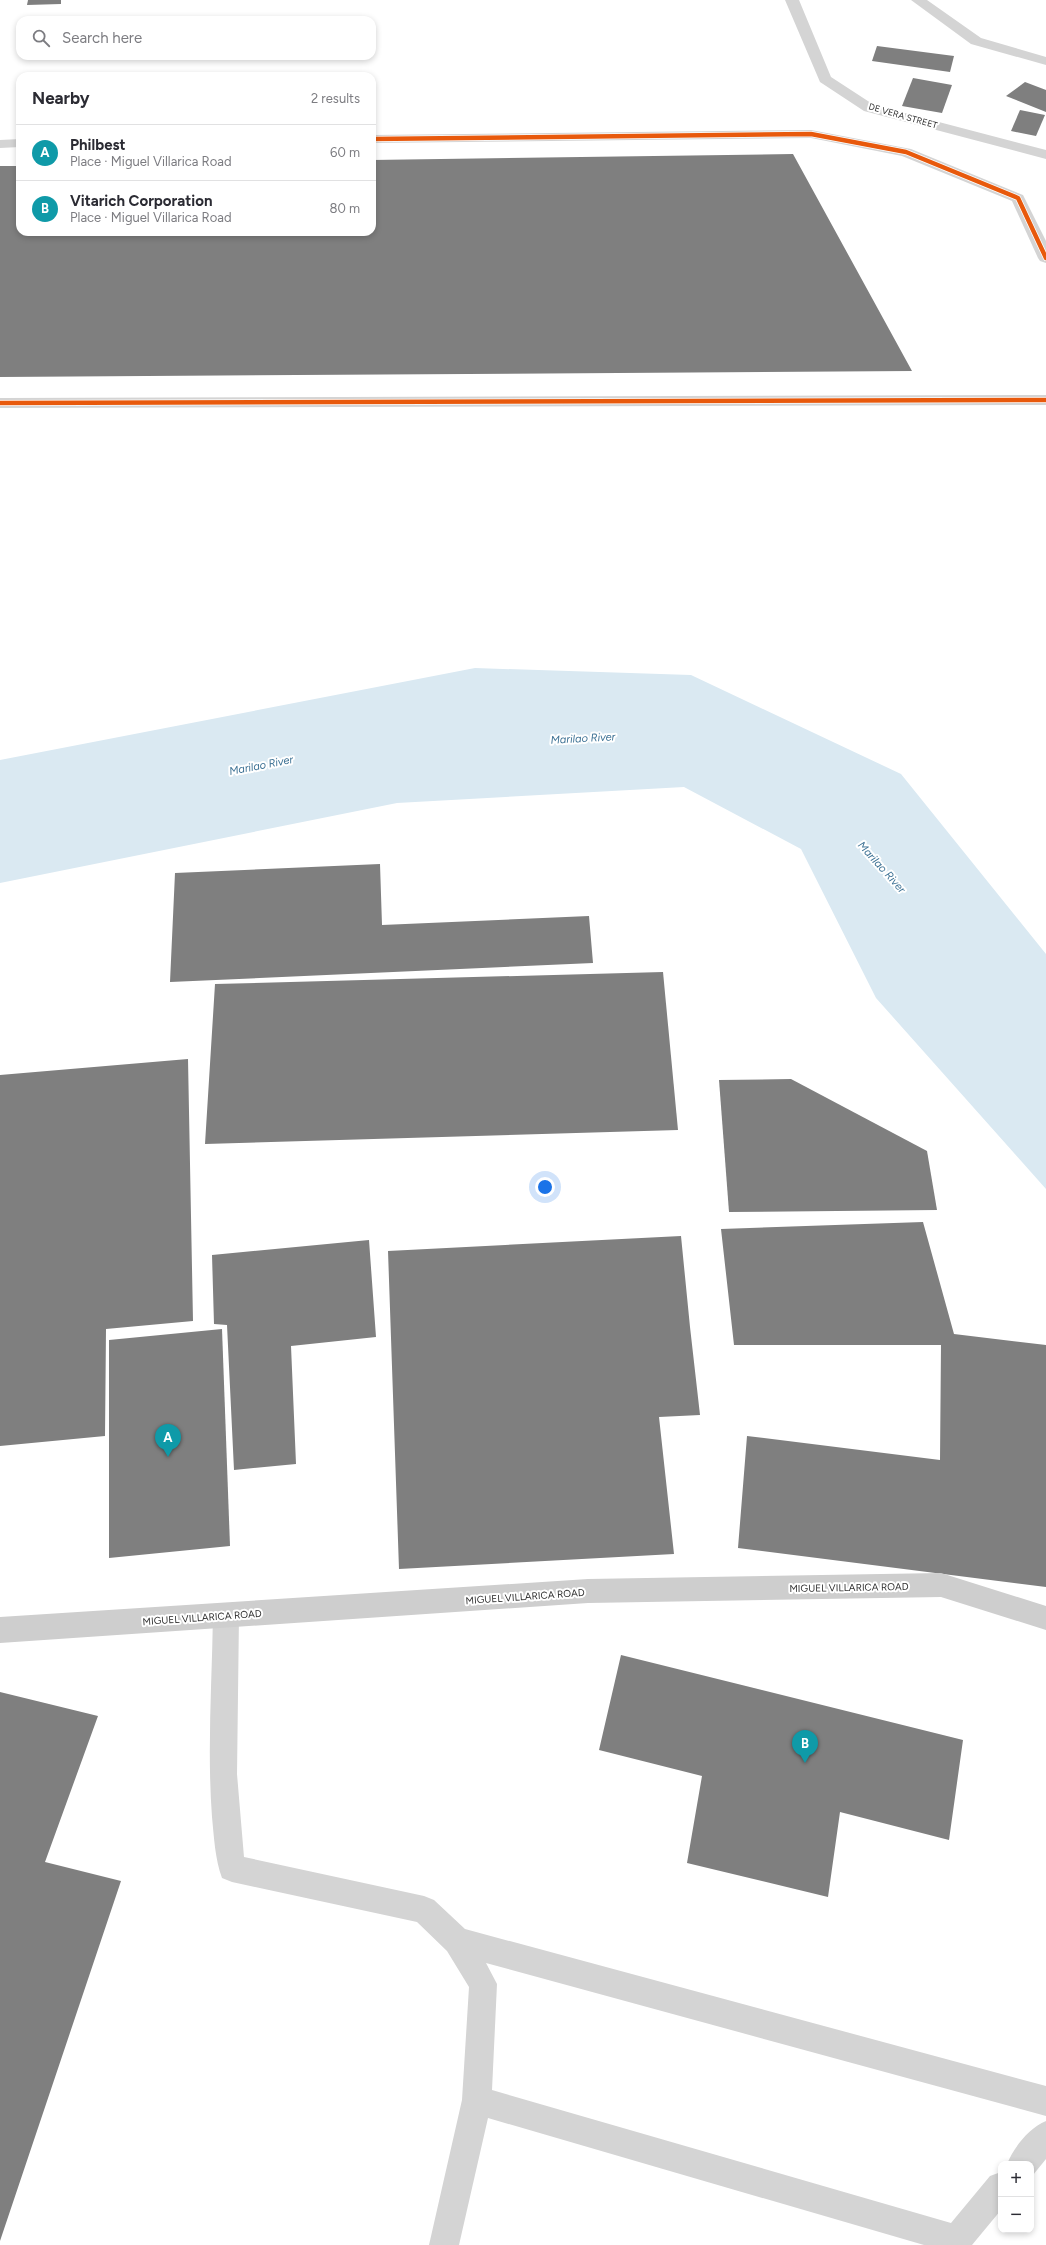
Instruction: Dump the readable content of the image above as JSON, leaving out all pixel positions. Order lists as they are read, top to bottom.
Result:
{
  "streets": {
    "main road": ["MIGUEL VILLARICA ROAD"],
    "street": ["DE VERA STREET"]
  },
  "water": ["Marilao River"],
  "page": {
    "search": "Search here",
    "heading": ["Nearby", "2 results"],
    "list": [
      {
        "mark": "A",
        "name": "Philbest",
        "note": "Place · Miguel Villarica Road",
        "value": "60 m"
      },
      {
        "mark": "B",
        "name": "Vitarich Corporation",
        "note": "Place · Miguel Villarica Road",
        "value": "80 m"
      }
    ],
    "pins": ["A", "B"],
    "map_buttons": ["+", "−"]
  }
}
